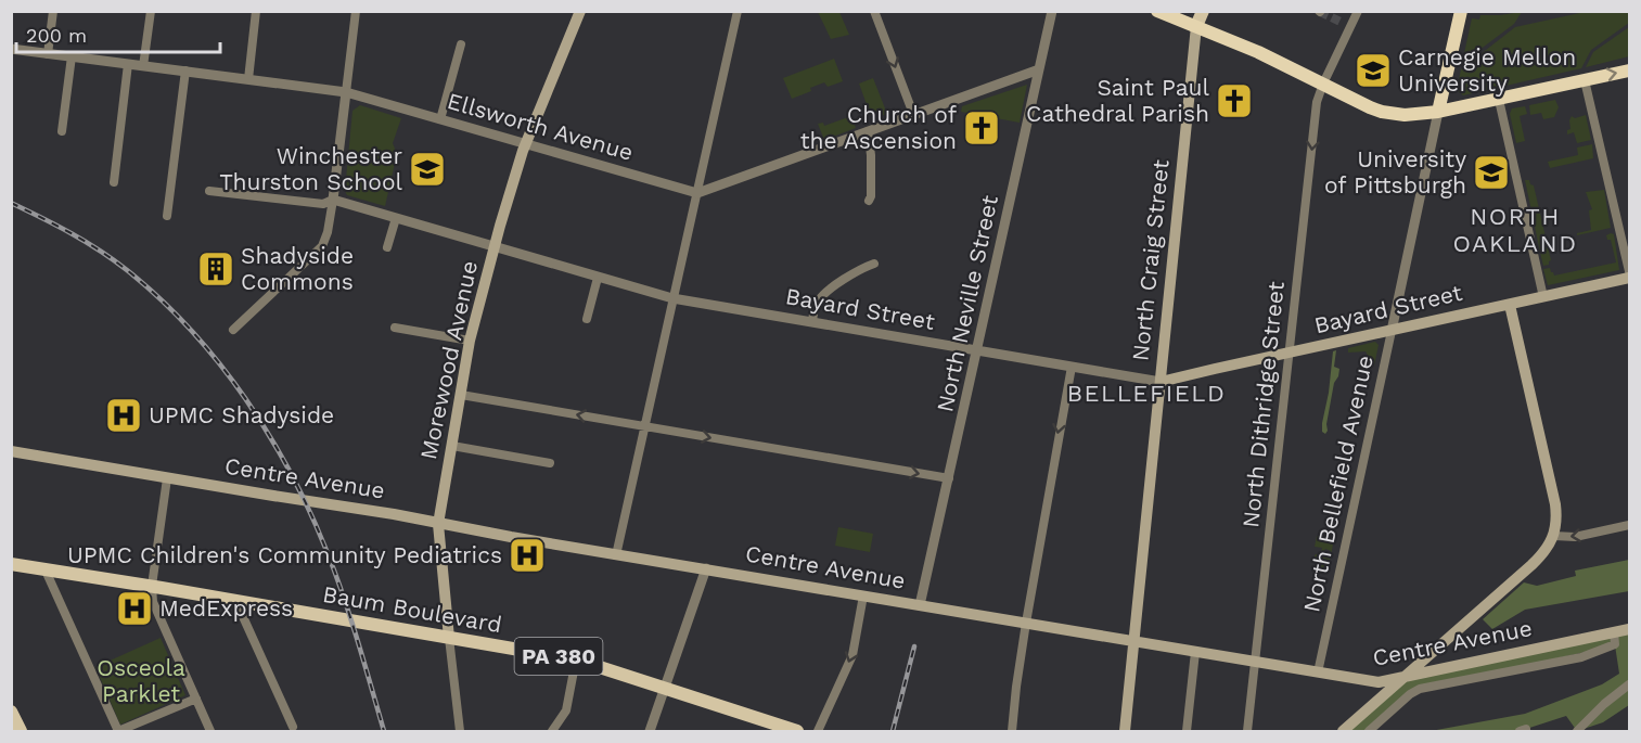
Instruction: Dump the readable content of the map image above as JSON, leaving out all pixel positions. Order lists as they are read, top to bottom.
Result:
{
  "streets": {
    "main road": [
      "North Craig Street",
      "Bayard Street",
      "Morewood Avenue",
      "Centre Avenue",
      "Baum Boulevard",
      "PA 380"
    ],
    "street": [
      "Ellsworth Avenue",
      "North Neville Street",
      "North Dithridge Street",
      "North Bellefield Avenue"
    ]
  },
  "crossings": [
    ["Ellsworth Avenue", "Morewood Avenue"],
    ["North Craig Street", "Bayard Street"],
    ["North Craig Street", "Centre Avenue"],
    ["North Neville Street", "Bayard Street"],
    ["North Neville Street", "Centre Avenue"],
    ["Bayard Street", "Morewood Avenue"],
    ["Bayard Street", "North Dithridge Street"],
    ["Bayard Street", "North Bellefield Avenue"],
    ["Morewood Avenue", "Centre Avenue"],
    ["Morewood Avenue", "Baum Boulevard"],
    ["North Dithridge Street", "Centre Avenue"],
    ["Centre Avenue", "North Bellefield Avenue"]
  ],
  "one_way": ["North Dithridge Street"],
  "districts": ["NORTH OAKLAND", "BELLEFIELD"],
  "parks": ["Osceola Parklet"],
  "places": {
    "school or university": ["Carnegie Mellon University", "Winchester Thurston School", "University of Pittsburgh"],
    "church": ["Saint Paul Cathedral Parish", "Church of the Ascension"],
    "building": ["Shadyside Commons"],
    "hospital": ["UPMC Shadyside", "UPMC Children's Community Pediatrics", "MedExpress"]
  },
  "scale_bar": "200 m"
}
